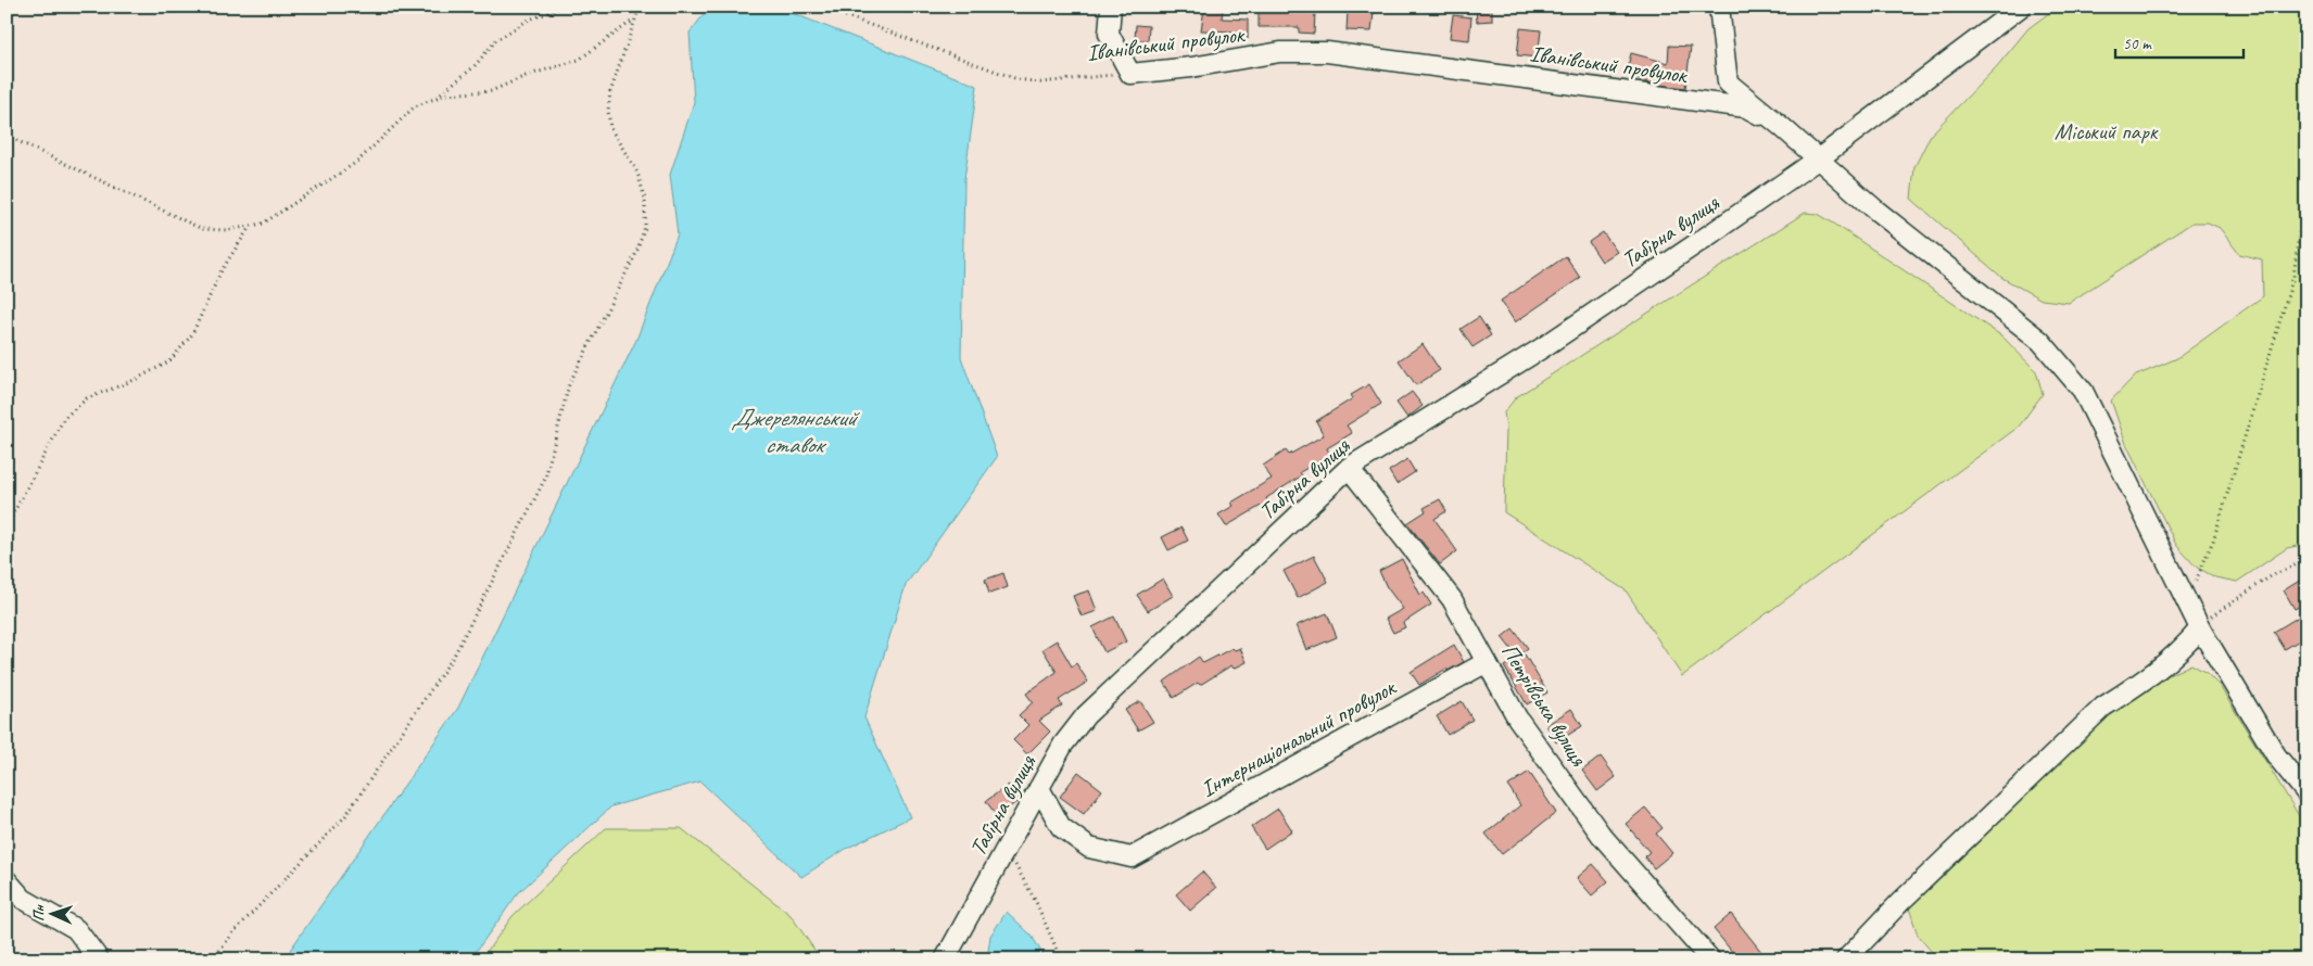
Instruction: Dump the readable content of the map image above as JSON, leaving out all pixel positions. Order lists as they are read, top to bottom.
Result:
{
  "streets": {
    "street": [
      "Іванівський провулок",
      "Табірна вулиця",
      "Петрівська вулиця",
      "Інтернаціональний провулок"
    ]
  },
  "crossings": [
    ["Табірна вулиця", "Петрівська вулиця"],
    ["Табірна вулиця", "Інтернаціональний провулок"],
    ["Петрівська вулиця", "Інтернаціональний провулок"]
  ],
  "water": ["Джерелянський ставок"],
  "parks": ["Міський парк"],
  "scale_bar": "50 m",
  "north": "left"
}
